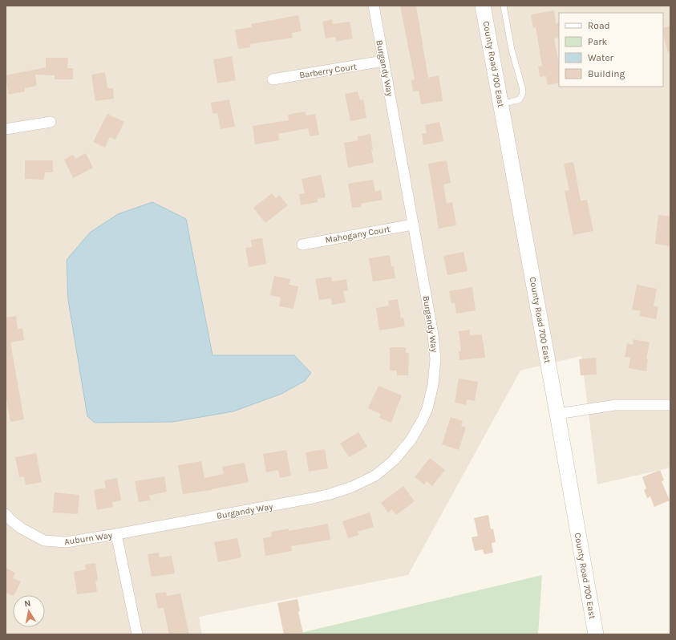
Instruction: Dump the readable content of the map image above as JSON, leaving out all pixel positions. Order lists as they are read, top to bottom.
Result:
{
  "streets": {
    "main road": ["County Road 700 East"],
    "street": [
      "Burgandy Way",
      "Barberry Court",
      "Mahogany Court",
      "Auburn Way"
    ]
  },
  "crossings": [
    ["Burgandy Way", "Barberry Court"],
    ["Burgandy Way", "Mahogany Court"],
    ["Burgandy Way", "Auburn Way"]
  ],
  "legend": [
    "Road",
    "Park",
    "Water",
    "Building"
  ],
  "north": "top"
}
